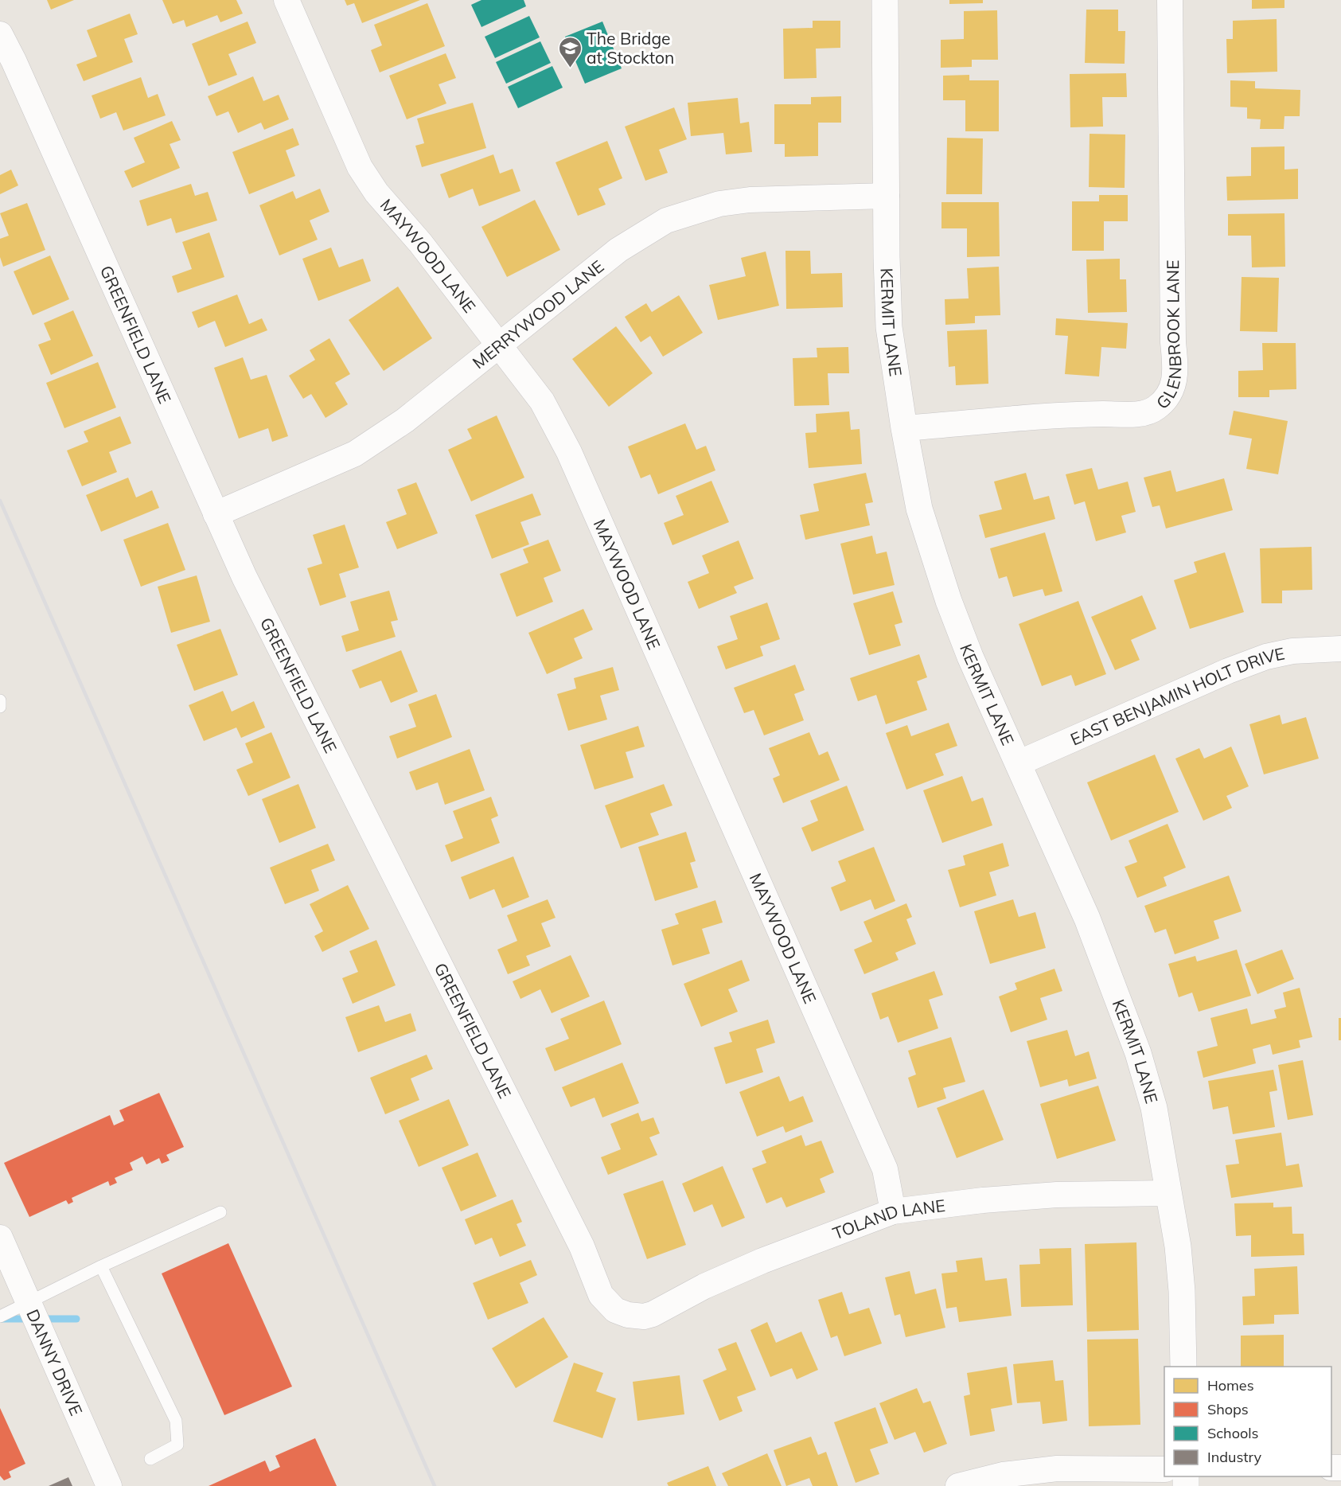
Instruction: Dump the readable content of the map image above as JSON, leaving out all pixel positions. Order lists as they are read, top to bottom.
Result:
{
  "streets": {
    "street": [
      "MAYWOOD LANE",
      "MERRYWOOD LANE",
      "KERMIT LANE",
      "GLENBROOK LANE",
      "GREENFIELD LANE",
      "EAST BENJAMIN HOLT DRIVE",
      "TOLAND LANE",
      "DANNY DRIVE"
    ]
  },
  "crossings": [
    ["MAYWOOD LANE", "MERRYWOOD LANE"],
    ["MAYWOOD LANE", "TOLAND LANE"],
    ["MERRYWOOD LANE", "KERMIT LANE"],
    ["MERRYWOOD LANE", "GREENFIELD LANE"],
    ["KERMIT LANE", "GLENBROOK LANE"],
    ["KERMIT LANE", "EAST BENJAMIN HOLT DRIVE"],
    ["KERMIT LANE", "TOLAND LANE"],
    ["GREENFIELD LANE", "TOLAND LANE"]
  ],
  "places": {
    "school or university": ["The Bridge at Stockton"]
  },
  "legend": [
    "Homes",
    "Shops",
    "Schools",
    "Industry"
  ]
}
